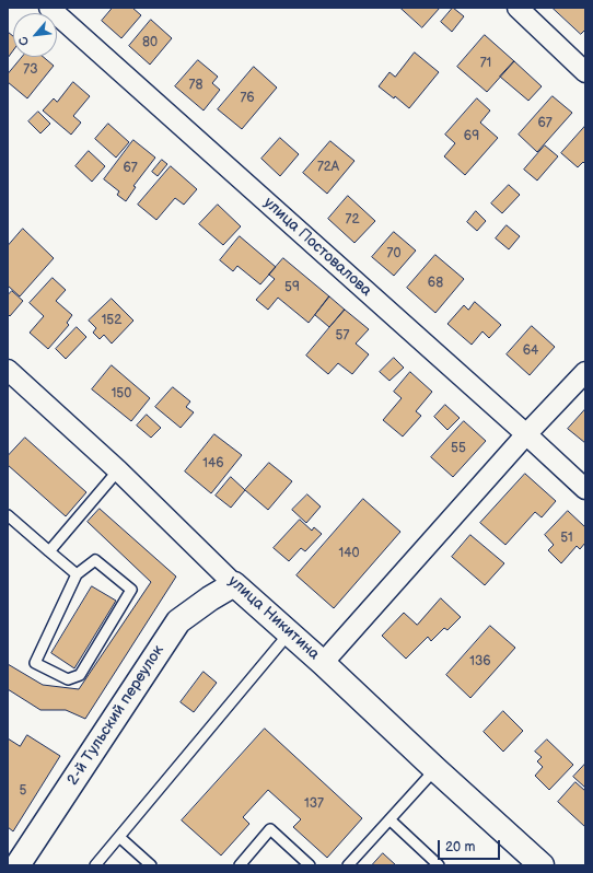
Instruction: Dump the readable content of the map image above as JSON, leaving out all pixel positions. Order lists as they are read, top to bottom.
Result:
{
  "streets": {
    "street": ["улица Постовалова", "улица Никитина", "2-й Тульский переулок"]
  },
  "crossings": [
    ["улица Никитина", "2-й Тульский переулок"]
  ],
  "house_numbers": [
    "80",
    "71",
    "73",
    "78",
    "76",
    "67",
    "69",
    "72А",
    "67",
    "72",
    "70",
    "68",
    "59",
    "152",
    "57",
    "64",
    "150",
    "55",
    "146",
    "51",
    "140",
    "136",
    "5",
    "137"
  ],
  "scale_bar": "20 m",
  "north": "bottom left"
}
